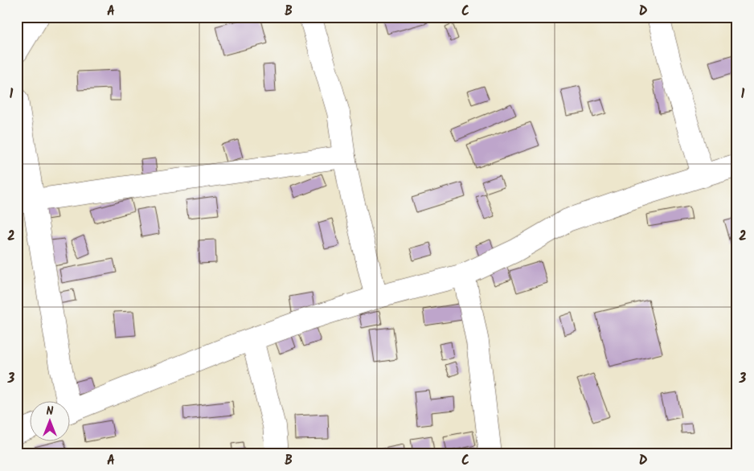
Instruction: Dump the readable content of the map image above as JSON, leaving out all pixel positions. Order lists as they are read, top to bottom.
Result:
{
  "north": "top",
  "grid": {
    "columns": [
      "A",
      "B",
      "C",
      "D"
    ],
    "rows": ["1", "2", "3"]
  }
}
